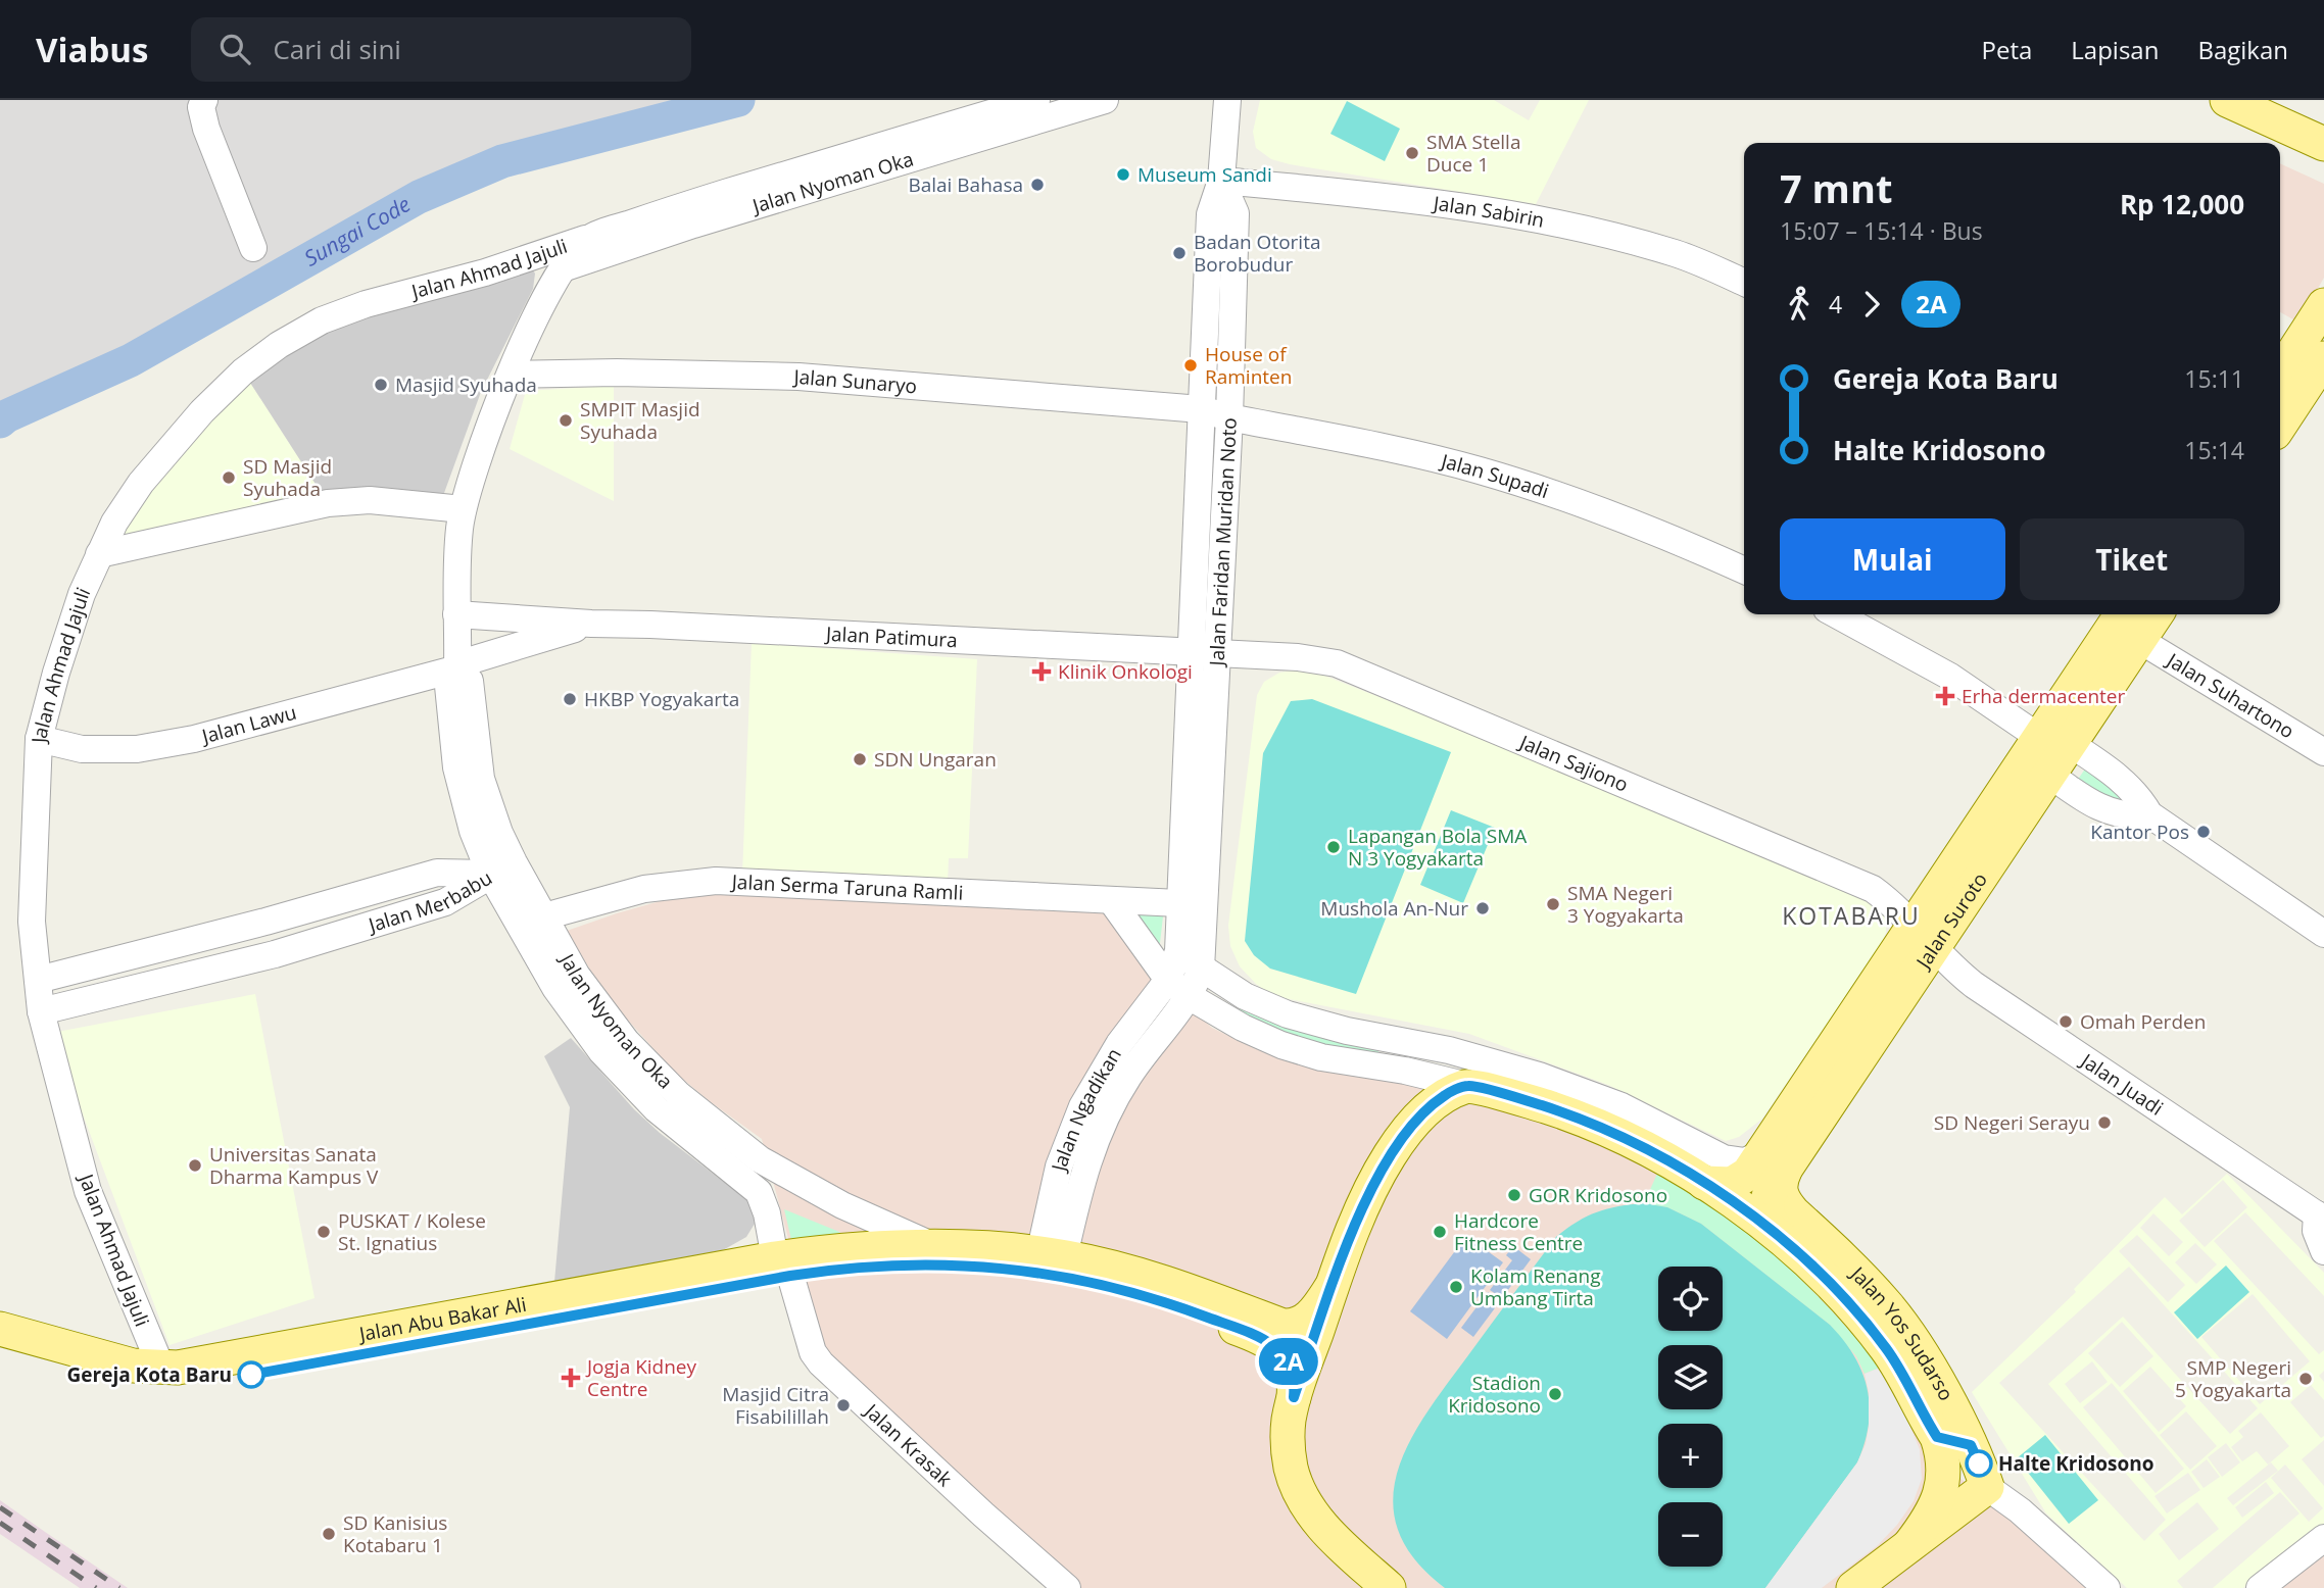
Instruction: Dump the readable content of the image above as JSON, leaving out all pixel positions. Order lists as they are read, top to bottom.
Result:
{
  "streets": {
    "main road": ["Jalan Suroto", "Jalan Abu Bakar Ali", "Jalan Yos Sudarso"],
    "street": [
      "Jalan Nyoman Oka",
      "Jalan Sabirin",
      "Jalan Ahmad Jajuli",
      "Jalan Sunaryo",
      "Jalan Supadi",
      "Jalan Faridan Muridan Noto",
      "Jalan Patimura",
      "Jalan Suhartono",
      "Jalan Lawu",
      "Jalan Sajiono",
      "Jalan Serma Taruna Ramli",
      "Jalan Merbabu",
      "Jalan Juadi",
      "Jalan Ngadikan",
      "Jalan Krasak"
    ]
  },
  "crossings": [
    ["Jalan Nyoman Oka", "Jalan Ahmad Jajuli"],
    ["Jalan Nyoman Oka", "Jalan Sunaryo"],
    ["Jalan Nyoman Oka", "Jalan Patimura"],
    ["Jalan Nyoman Oka", "Jalan Lawu"],
    ["Jalan Nyoman Oka", "Jalan Serma Taruna Ramli"],
    ["Jalan Nyoman Oka", "Jalan Merbabu"],
    ["Jalan Nyoman Oka", "Jalan Abu Bakar Ali"],
    ["Jalan Nyoman Oka", "Jalan Krasak"],
    ["Jalan Sabirin", "Jalan Faridan Muridan Noto"],
    ["Jalan Ahmad Jajuli", "Jalan Lawu"],
    ["Jalan Ahmad Jajuli", "Jalan Merbabu"],
    ["Jalan Ahmad Jajuli", "Jalan Abu Bakar Ali"],
    ["Jalan Sunaryo", "Jalan Supadi"],
    ["Jalan Sunaryo", "Jalan Faridan Muridan Noto"],
    ["Jalan Supadi", "Jalan Faridan Muridan Noto"],
    ["Jalan Faridan Muridan Noto", "Jalan Patimura"],
    ["Jalan Faridan Muridan Noto", "Jalan Sajiono"],
    ["Jalan Faridan Muridan Noto", "Jalan Serma Taruna Ramli"],
    ["Jalan Patimura", "Jalan Lawu"],
    ["Jalan Patimura", "Jalan Sajiono"],
    ["Jalan Suhartono", "Jalan Suroto"],
    ["Jalan Sajiono", "Jalan Suroto"],
    ["Jalan Sajiono", "Jalan Juadi"],
    ["Jalan Suroto", "Jalan Juadi"],
    ["Jalan Suroto", "Jalan Yos Sudarso"],
    ["Jalan Ngadikan", "Jalan Abu Bakar Ali"],
    ["Jalan Abu Bakar Ali", "Jalan Krasak"]
  ],
  "districts": ["KOTABARU"],
  "water": ["Sungai Code"],
  "places": {
    "other": [
      "SMA Stella Duce 1",
      "Museum Sandi",
      "Balai Bahasa",
      "Badan Otorita Borobudur",
      "House of Raminten",
      "Masjid Syuhada",
      "SMPIT Masjid Syuhada",
      "SD Masjid Syuhada",
      "HKBP Yogyakarta",
      "SDN Ungaran",
      "Kantor Pos",
      "Lapangan Bola SMA N 3 Yogyakarta",
      "SMA Negeri 3 Yogyakarta",
      "Mushola An-Nur",
      "Omah Perden",
      "SD Negeri Serayu",
      "Universitas Sanata Dharma Kampus V",
      "GOR Kridosono",
      "PUSKAT / Kolese St. Ignatius",
      "Hardcore Fitness Centre",
      "Kolam Renang Umbang Tirta",
      "Gereja Kota Baru",
      "SMP Negeri 5 Yogyakarta",
      "Stadion Kridosono",
      "Masjid Citra Fisabilillah",
      "Halte Kridosono",
      "SD Kanisius Kotabaru 1"
    ],
    "health": ["Klinik Onkologi", "Erha dermacenter", "Jogja Kidney Centre"]
  },
  "lines": ["bus line 2A"],
  "page": {
    "header": "Viabus",
    "search": "Cari di sini",
    "nav": ["Peta", "Lapisan", "Bagikan"],
    "on_map": "2A",
    "heading": ["7 mnt", "15:07 – 15:14 · Bus", "Rp 12,000"],
    "legs": ["4", "2A"],
    "list": [
      {
        "name": "Gereja Kota Baru",
        "value": "15:11"
      },
      {
        "name": "Halte Kridosono",
        "value": "15:14"
      }
    ],
    "buttons": ["Mulai", "Tiket"],
    "map_buttons": ["+", "−"]
  }
}
